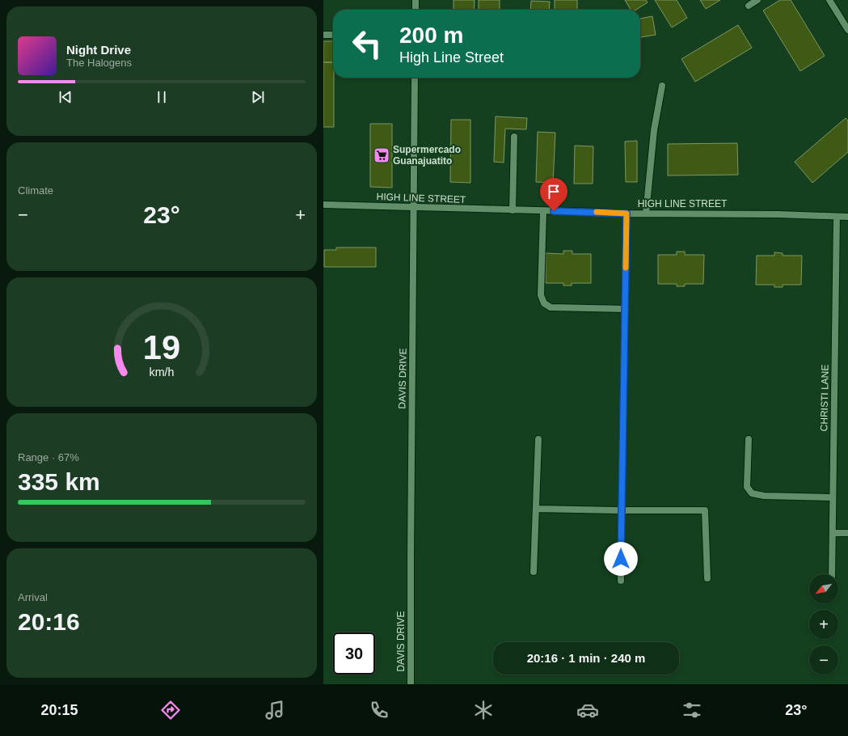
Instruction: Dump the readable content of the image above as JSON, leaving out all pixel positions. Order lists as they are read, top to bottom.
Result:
{
  "streets": {
    "street": ["HIGH LINE STREET", "DAVIS DRIVE", "CHRISTI LANE"]
  },
  "crossings": [
    ["HIGH LINE STREET", "DAVIS DRIVE"],
    ["HIGH LINE STREET", "CHRISTI LANE"]
  ],
  "places": {
    "supermarket": ["Supermercado Guanajuatito"]
  },
  "north": "bottom left",
  "page": {
    "turn": ["200 m", "High Line Street"],
    "song": ["Night Drive", "The Halogens"],
    "tile": [
      "Climate",
      ["Range · 67%", "335 km"],
      ["Arrival", "20:16"]
    ],
    "heat": ["−", "23°", "+"],
    "map_buttons": ["+", "−"],
    "limit": "30",
    "trip": "20:16 · 1 min · 240 m",
    "tabs": ["20:15", "23°"],
    "gauge": ["19", "km/h"]
  }
}
